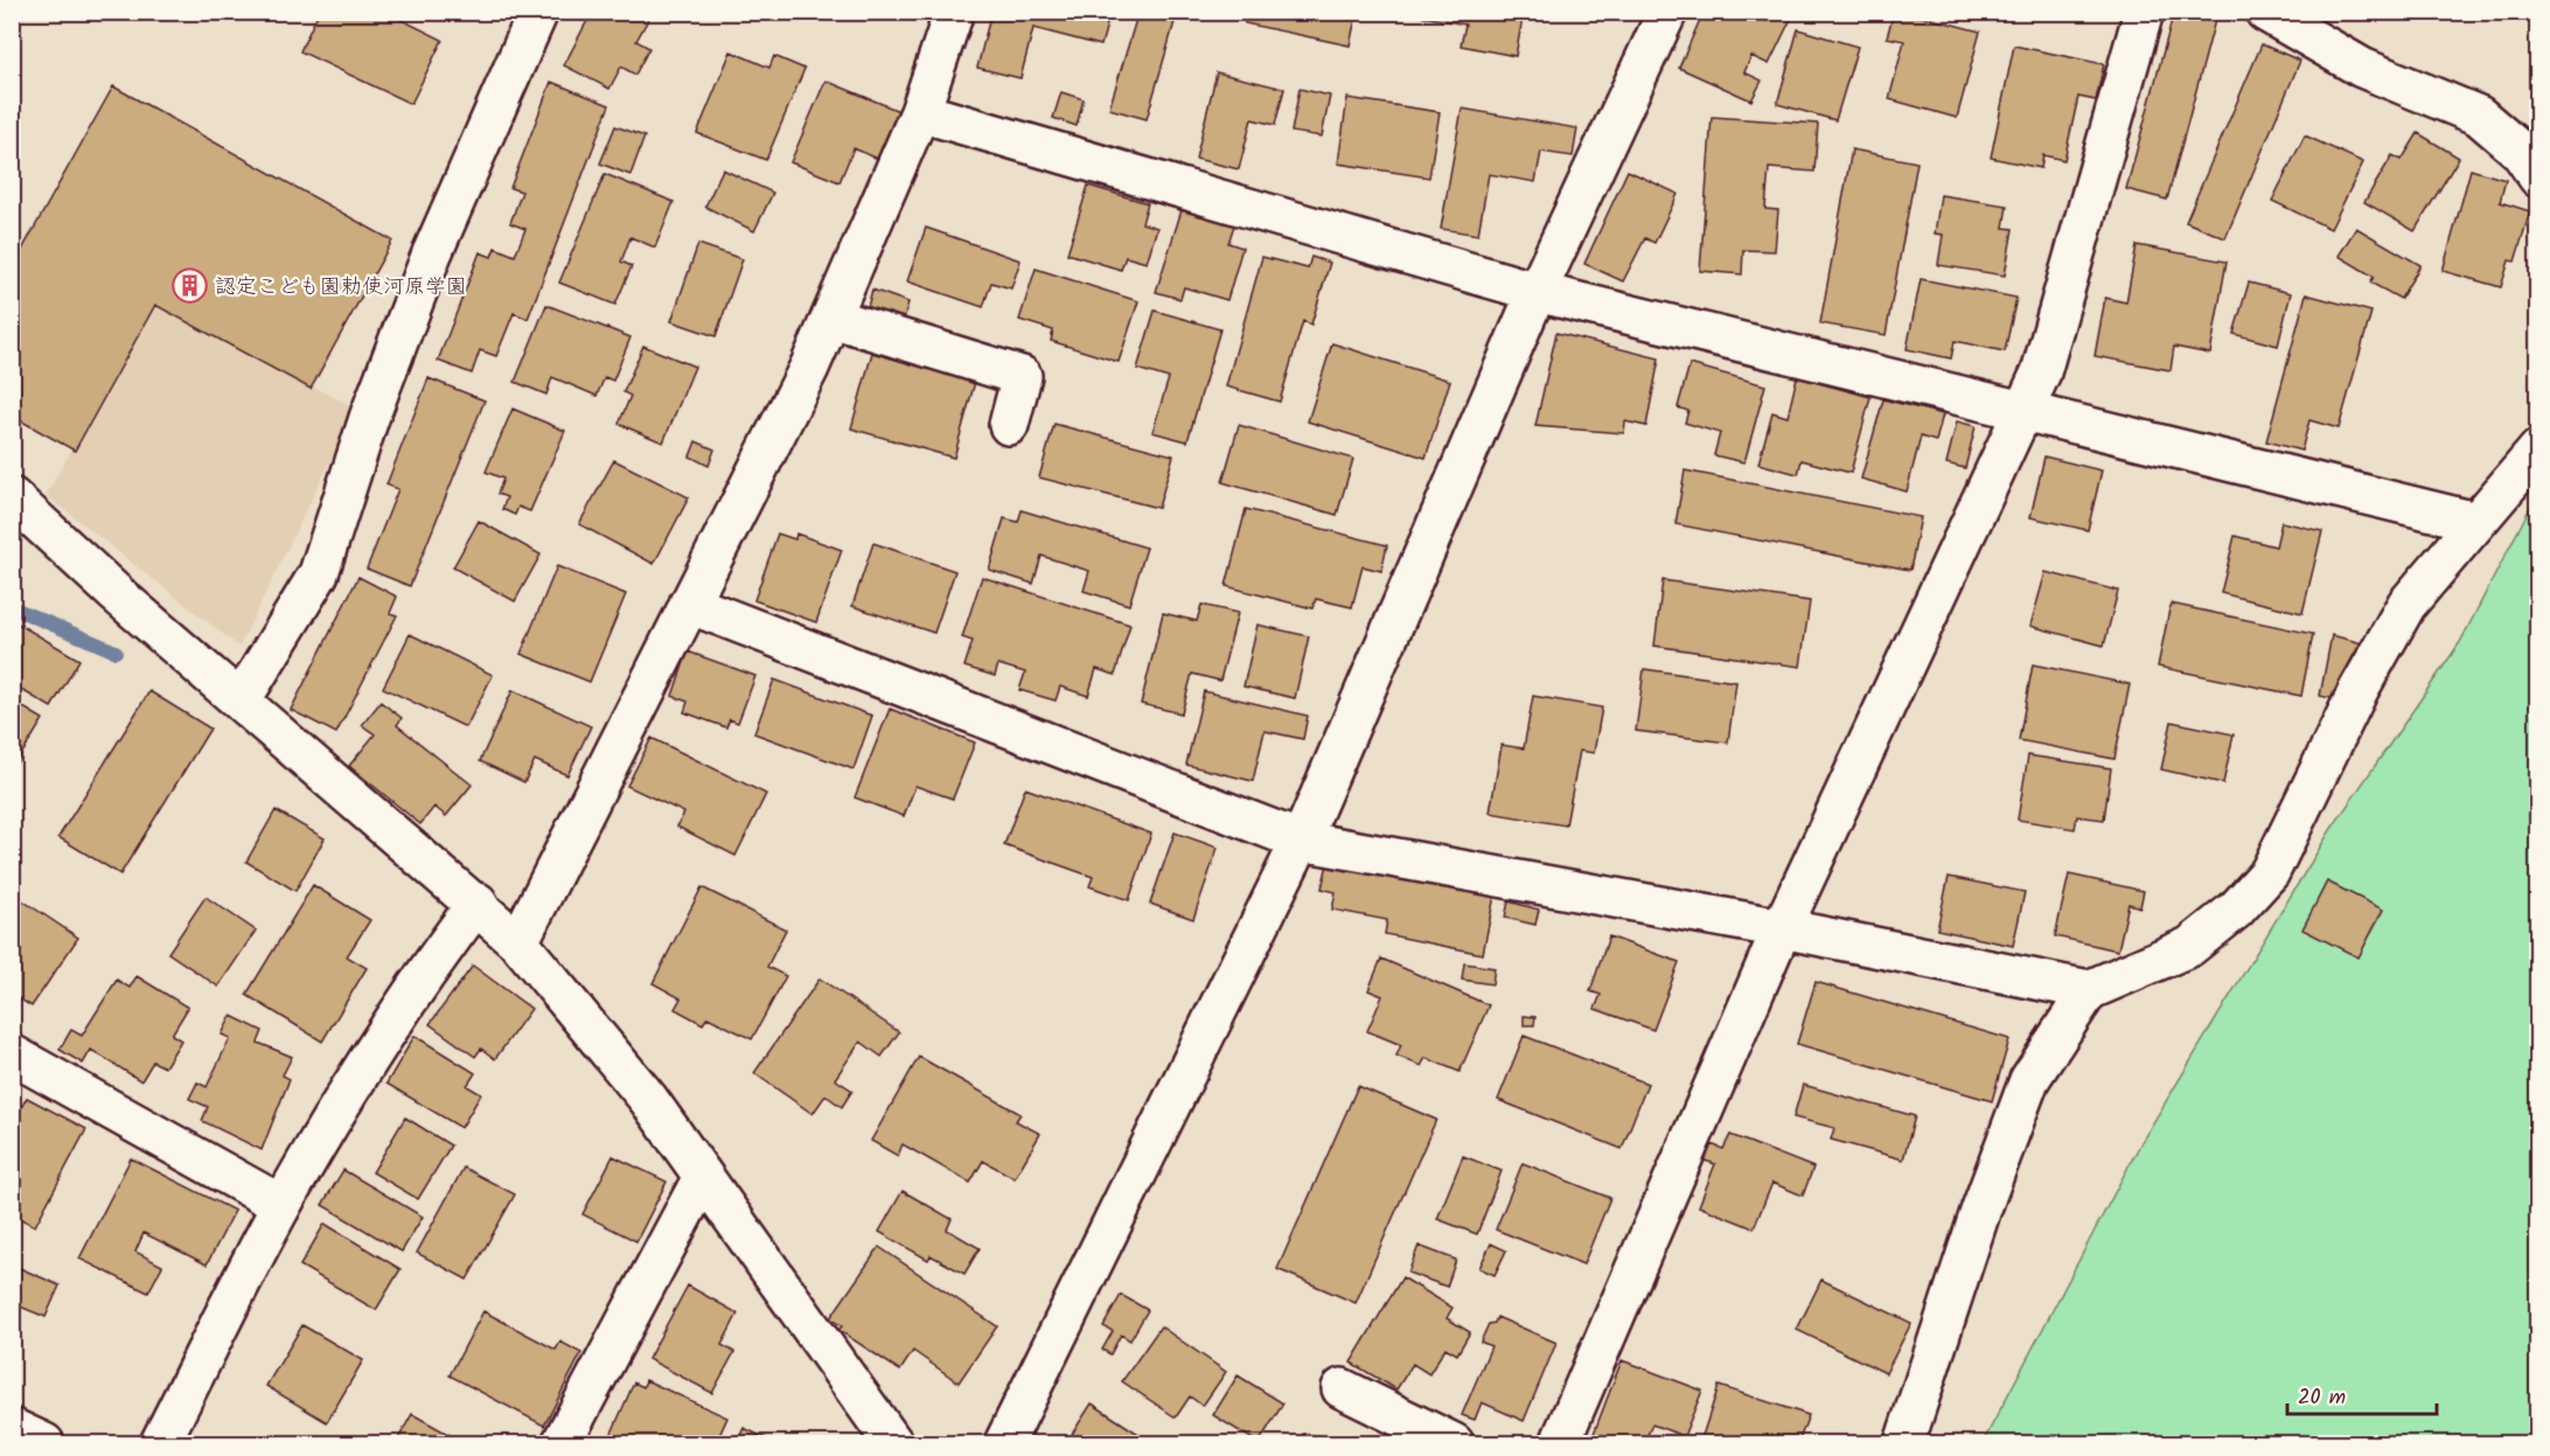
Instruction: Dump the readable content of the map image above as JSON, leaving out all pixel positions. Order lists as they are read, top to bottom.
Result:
{
  "places": {
    "building": ["認定こども園勅使河原学園"]
  },
  "scale_bar": "20 m"
}
